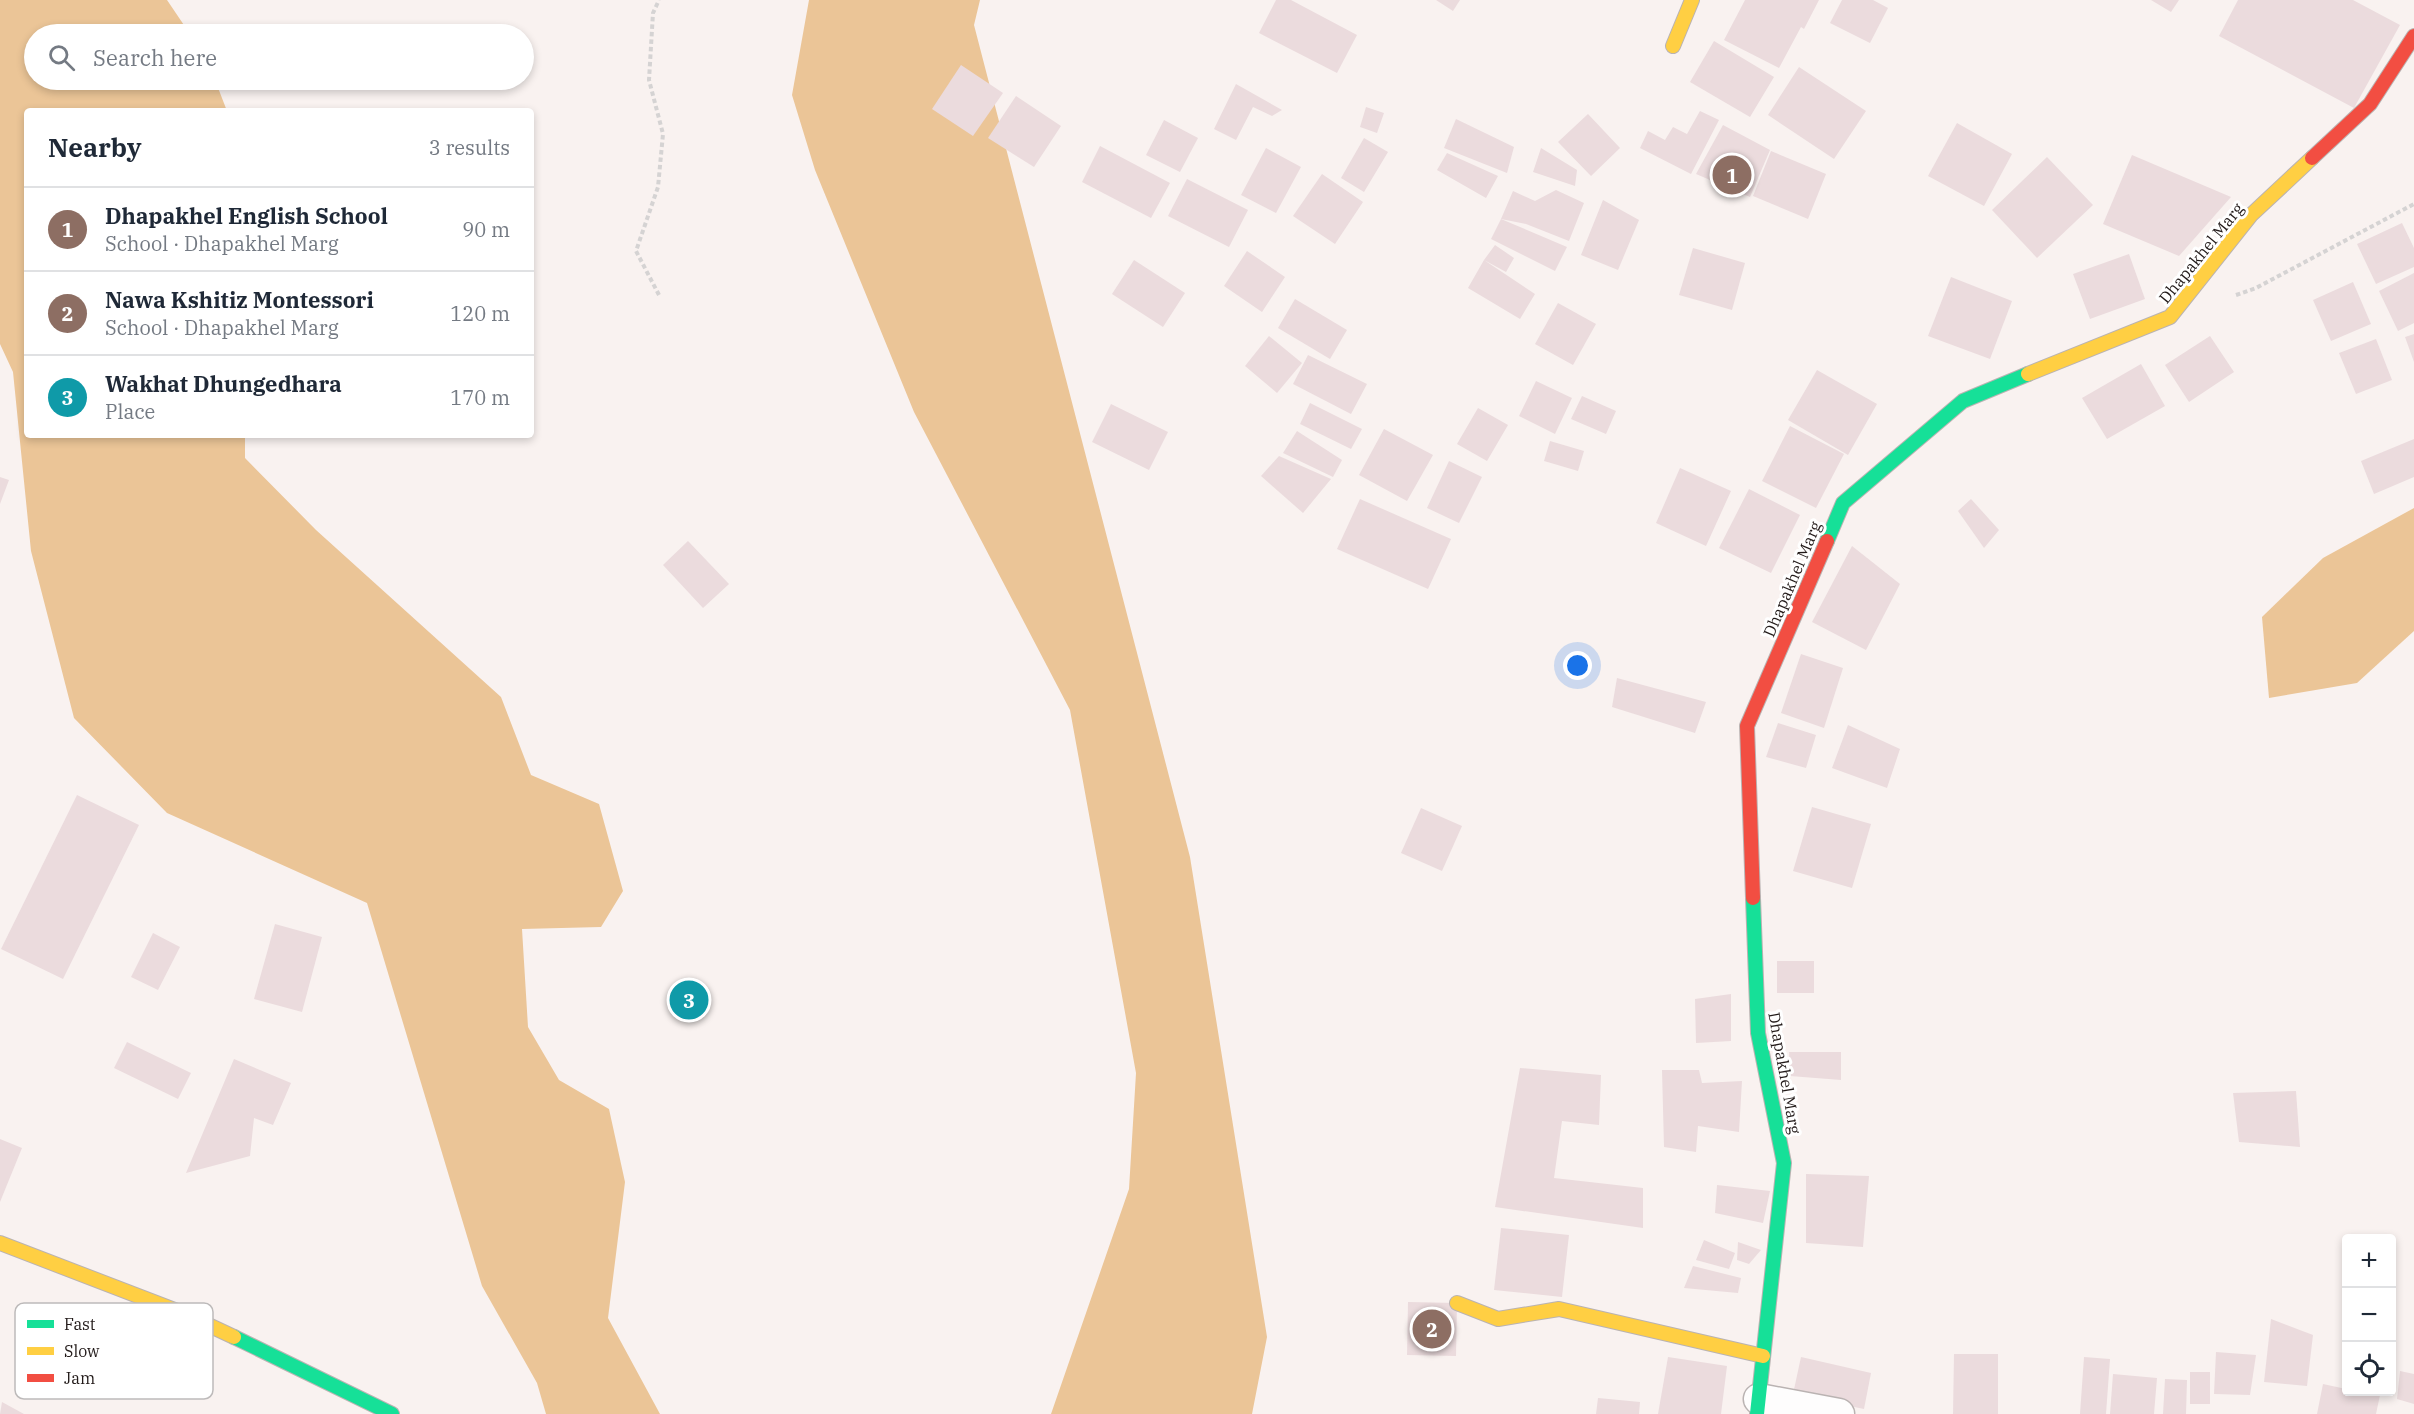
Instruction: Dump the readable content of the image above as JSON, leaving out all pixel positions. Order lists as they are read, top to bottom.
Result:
{
  "streets": {
    "main road": ["Dhapakhel Marg"]
  },
  "legend": ["Fast", "Slow", "Jam"],
  "page": {
    "search": "Search here",
    "heading": ["Nearby", "3 results"],
    "pins": ["1", "3", "2"],
    "list": [
      {
        "mark": "1",
        "name": "Dhapakhel English School",
        "note": "School · Dhapakhel Marg",
        "value": "90 m"
      },
      {
        "mark": "2",
        "name": "Nawa Kshitiz Montessori",
        "note": "School · Dhapakhel Marg",
        "value": "120 m"
      },
      {
        "mark": "3",
        "name": "Wakhat Dhungedhara",
        "note": "Place",
        "value": "170 m"
      }
    ],
    "map_buttons": ["+", "−"]
  }
}
